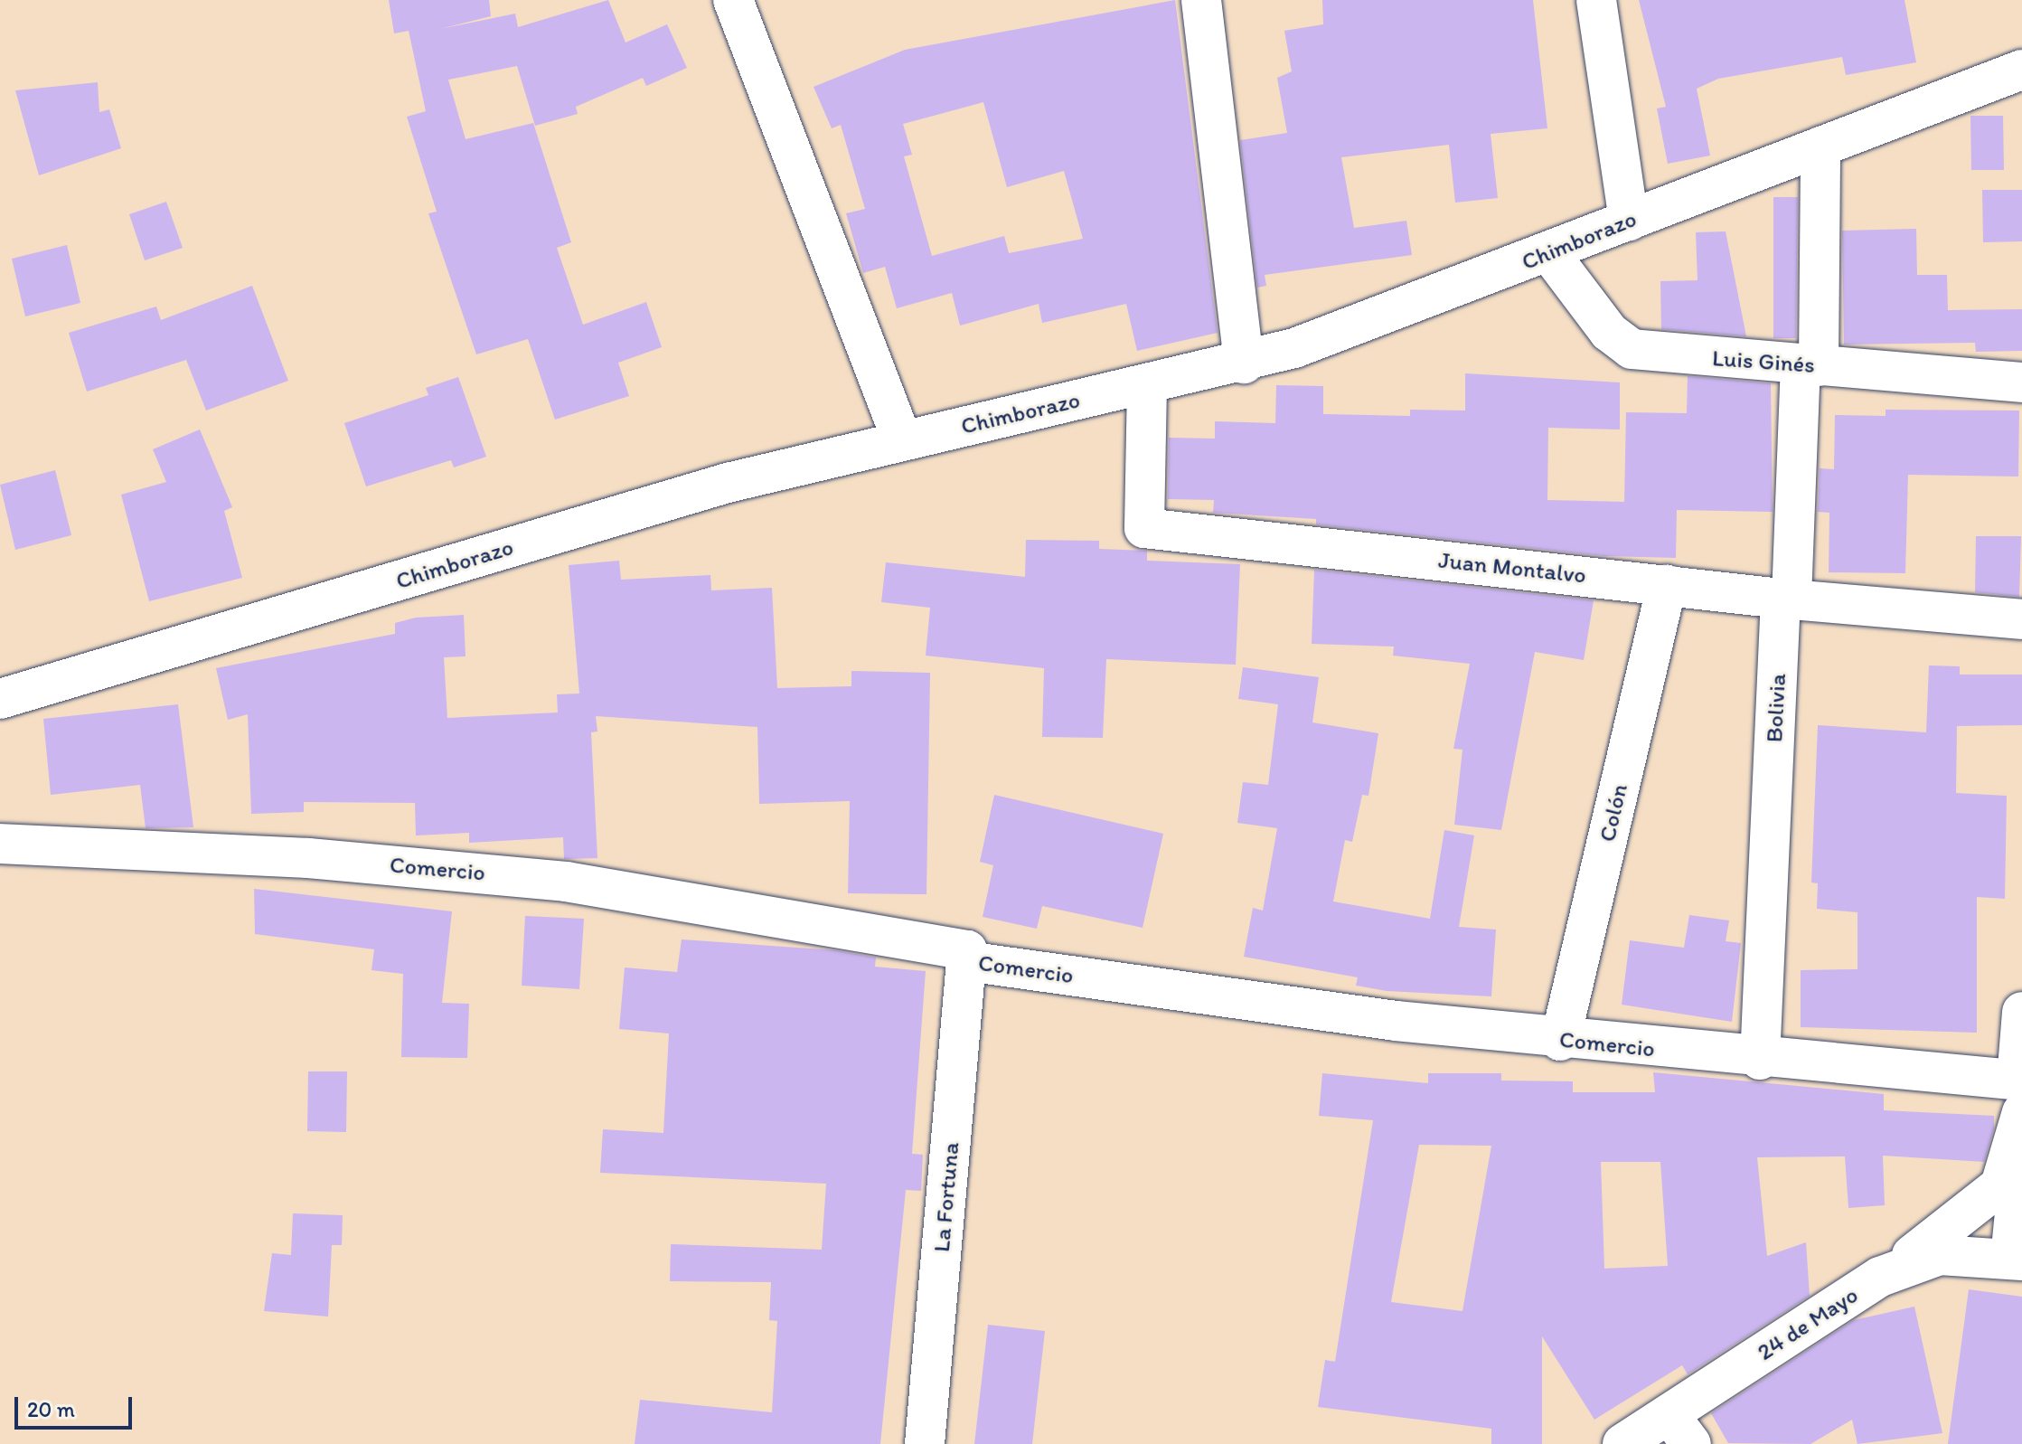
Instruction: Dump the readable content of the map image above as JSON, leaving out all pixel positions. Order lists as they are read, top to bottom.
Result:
{
  "streets": {
    "street": [
      "Chimborazo",
      "Luis Ginés",
      "Juan Montalvo",
      "Bolivia",
      "Colón",
      "Comercio",
      "La Fortuna",
      "24 de Mayo"
    ]
  },
  "crossings": [
    ["Chimborazo", "Luis Ginés"],
    ["Chimborazo", "Juan Montalvo"],
    ["Chimborazo", "Bolivia"],
    ["Luis Ginés", "Bolivia"],
    ["Juan Montalvo", "Bolivia"],
    ["Juan Montalvo", "Colón"],
    ["Bolivia", "Comercio"],
    ["Colón", "Comercio"],
    ["Comercio", "La Fortuna"]
  ],
  "scale_bar": "20 m"
}
